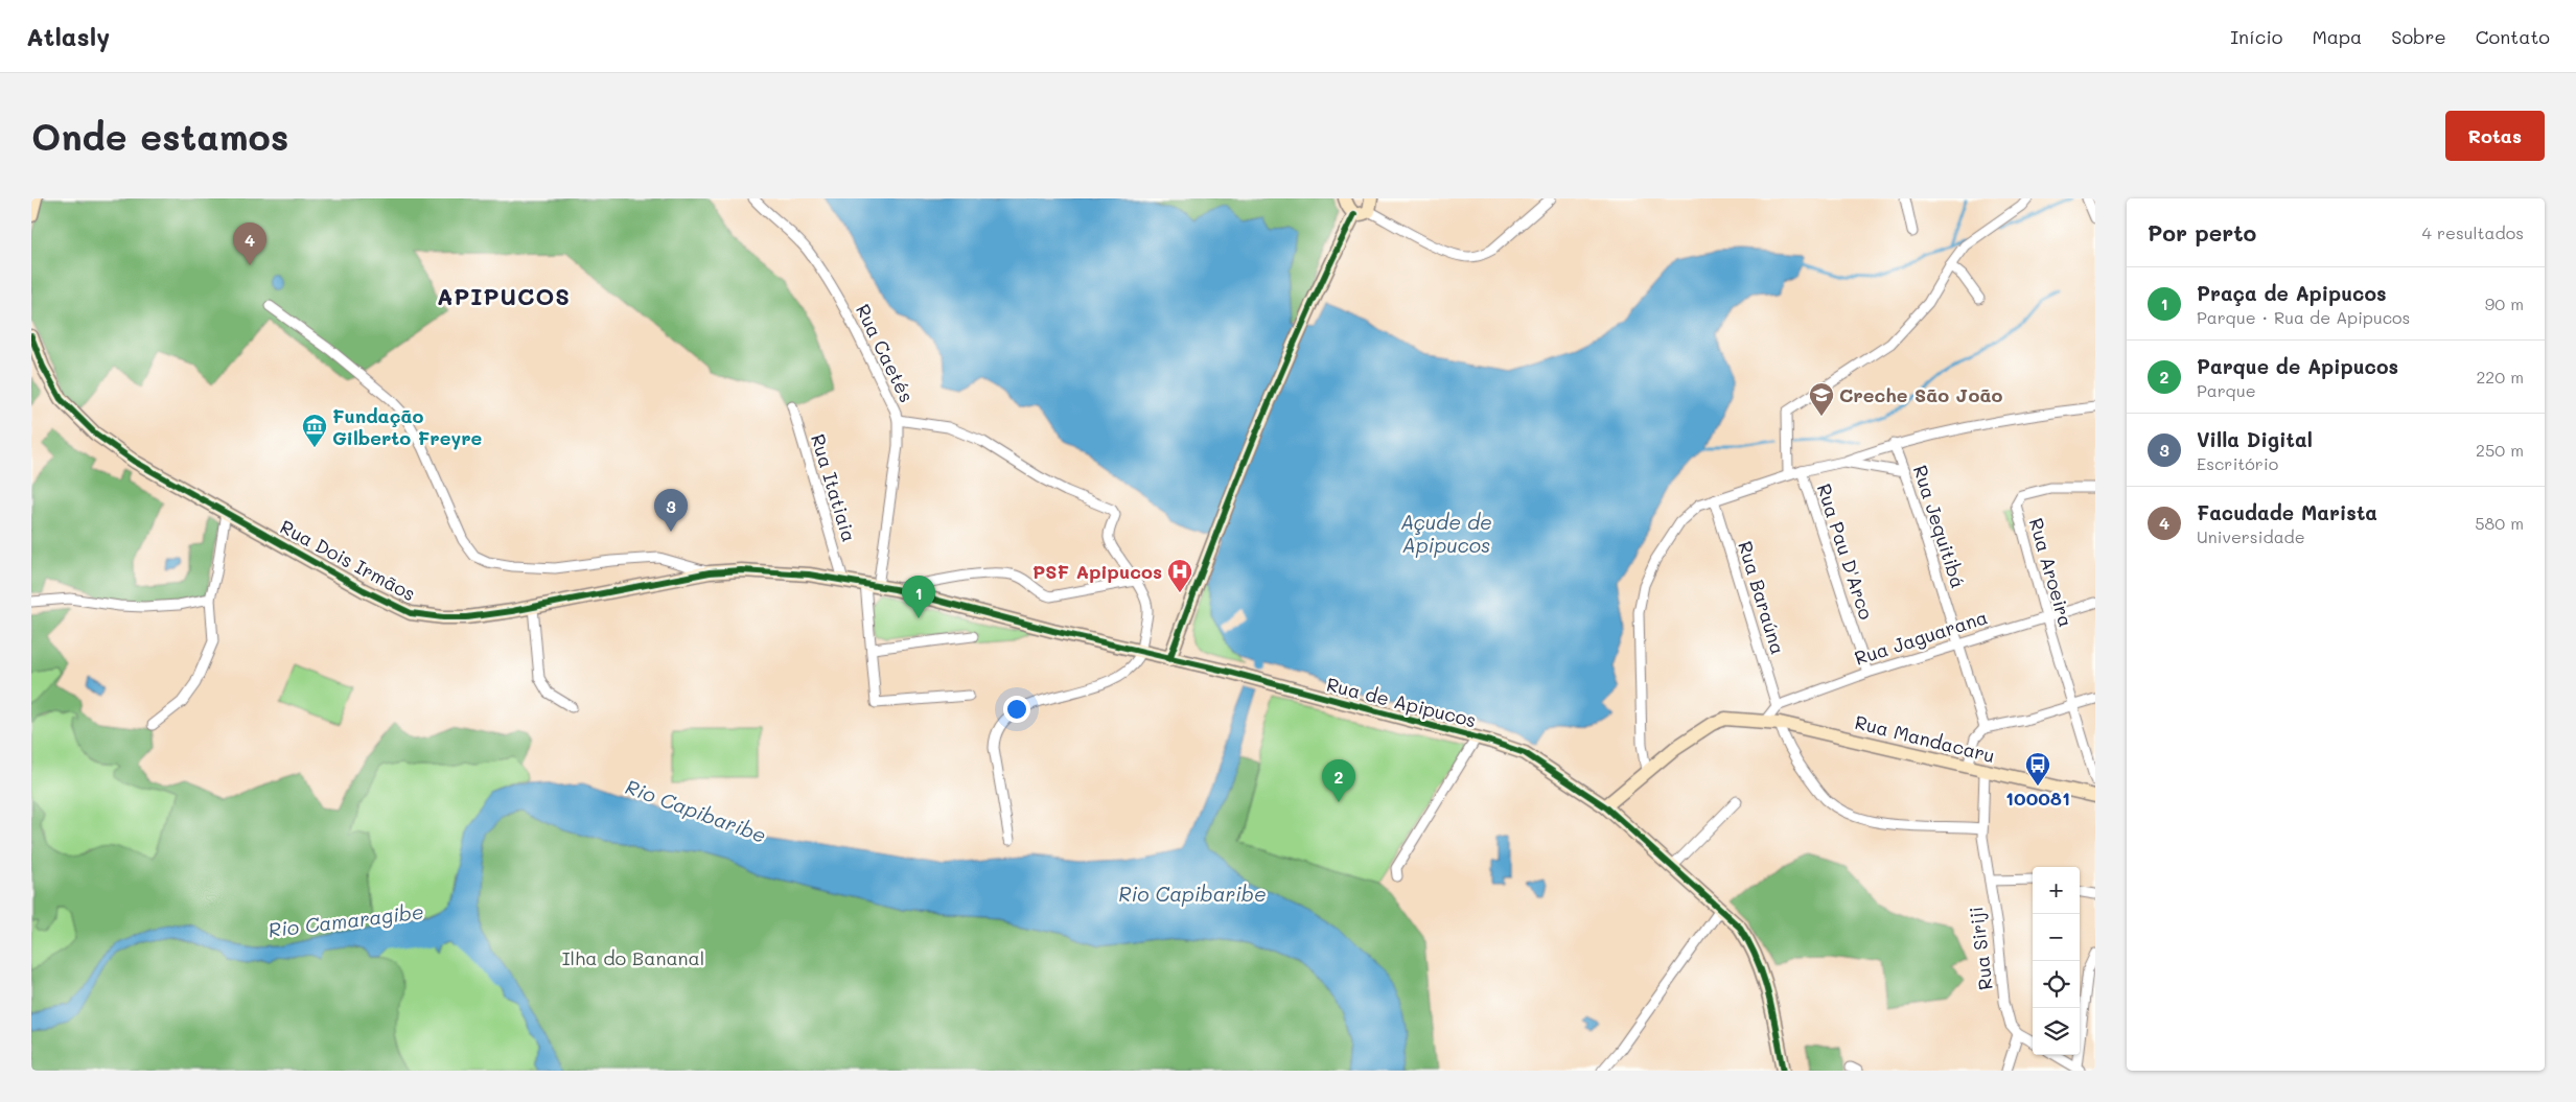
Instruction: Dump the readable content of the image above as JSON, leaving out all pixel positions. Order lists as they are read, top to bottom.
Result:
{
  "streets": {
    "main road": ["Rua Dois Irmãos", "Rua de Apipucos", "Rua Mandacaru"],
    "street": [
      "Rua Caetés",
      "Rua Itatiaia",
      "Rua Jequitibá",
      "Rua Pau D'Arco",
      "Rua Aroeira",
      "Rua Baraúna",
      "Rua Jaguarana",
      "Rua Siriji"
    ]
  },
  "crossings": [
    ["Rua Caetés", "Rua de Apipucos"],
    ["Rua Itatiaia", "Rua Dois Irmãos"],
    ["Rua Itatiaia", "Rua de Apipucos"],
    ["Rua Jequitibá", "Rua Jaguarana"],
    ["Rua Pau D'Arco", "Rua Jaguarana"],
    ["Rua Dois Irmãos", "Rua de Apipucos"],
    ["Rua Aroeira", "Rua Jaguarana"],
    ["Rua Baraúna", "Rua Jaguarana"],
    ["Rua Mandacaru", "Rua Siriji"]
  ],
  "districts": ["APIPUCOS"],
  "water": ["Açude de Apipucos", "Rio Capibaribe", "Rio Camaragibe"],
  "parks": ["Ilha do Bananal"],
  "places": {
    "school or university": ["Creche São João"],
    "museum": ["Fundação Gilberto Freyre"],
    "hospital": ["PSF Apipucos"],
    "bus stop": ["100081"]
  },
  "page": {
    "header": "Atlasly",
    "nav": [
      "Início",
      "Mapa",
      "Sobre",
      "Contato"
    ],
    "buttons": "Rotas",
    "title": "Onde estamos",
    "heading": ["Por perto", "4 resultados"],
    "pins": [
      "4",
      "3",
      "1",
      "2"
    ],
    "list": [
      {
        "mark": "1",
        "name": "Praça de Apipucos",
        "note": "Parque · Rua de Apipucos",
        "value": "90 m"
      },
      {
        "mark": "2",
        "name": "Parque de Apipucos",
        "note": "Parque",
        "value": "220 m"
      },
      {
        "mark": "3",
        "name": "Villa Digital",
        "note": "Escritório",
        "value": "250 m"
      },
      {
        "mark": "4",
        "name": "Facudade Marista",
        "note": "Universidade",
        "value": "580 m"
      }
    ],
    "map_buttons": ["+", "−"]
  }
}
